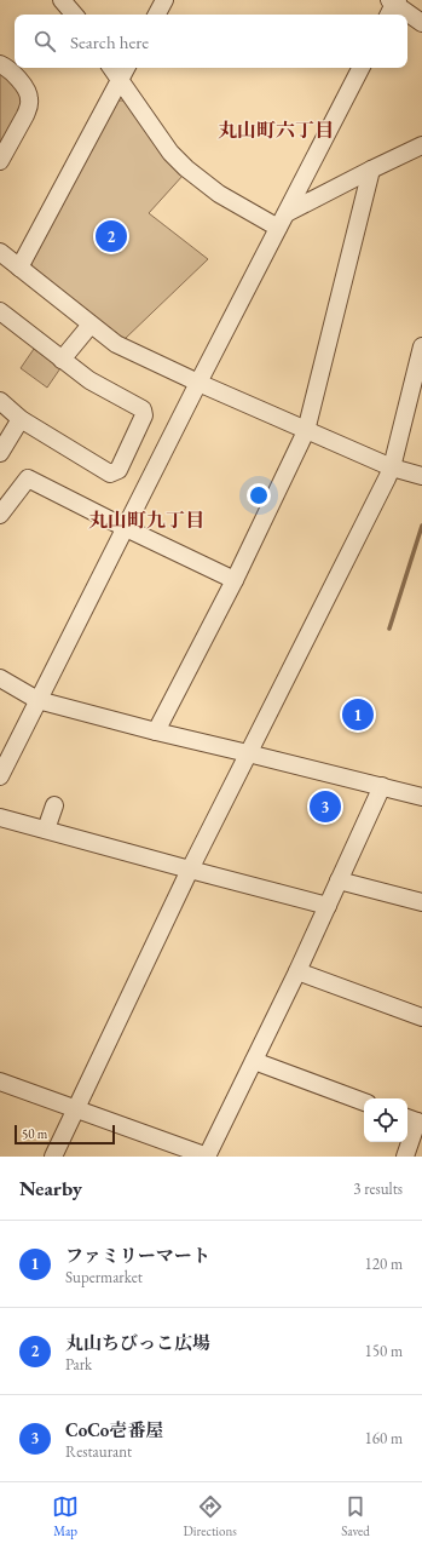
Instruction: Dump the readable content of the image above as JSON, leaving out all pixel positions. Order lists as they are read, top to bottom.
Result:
{
  "districts": ["丸山町六丁目", "丸山町九丁目"],
  "scale_bar": "50 m",
  "page": {
    "search": "Search here",
    "pins": ["2", "1", "3"],
    "scale": "50 m",
    "heading": ["Nearby", "3 results"],
    "list": [
      {
        "mark": "1",
        "name": "ファミリーマート",
        "note": "Supermarket",
        "value": "120 m"
      },
      {
        "mark": "2",
        "name": "丸山ちびっこ広場",
        "note": "Park",
        "value": "150 m"
      },
      {
        "mark": "3",
        "name": "CoCo壱番屋",
        "note": "Restaurant",
        "value": "160 m"
      }
    ],
    "nav": ["Map", "Directions", "Saved"]
  }
}
